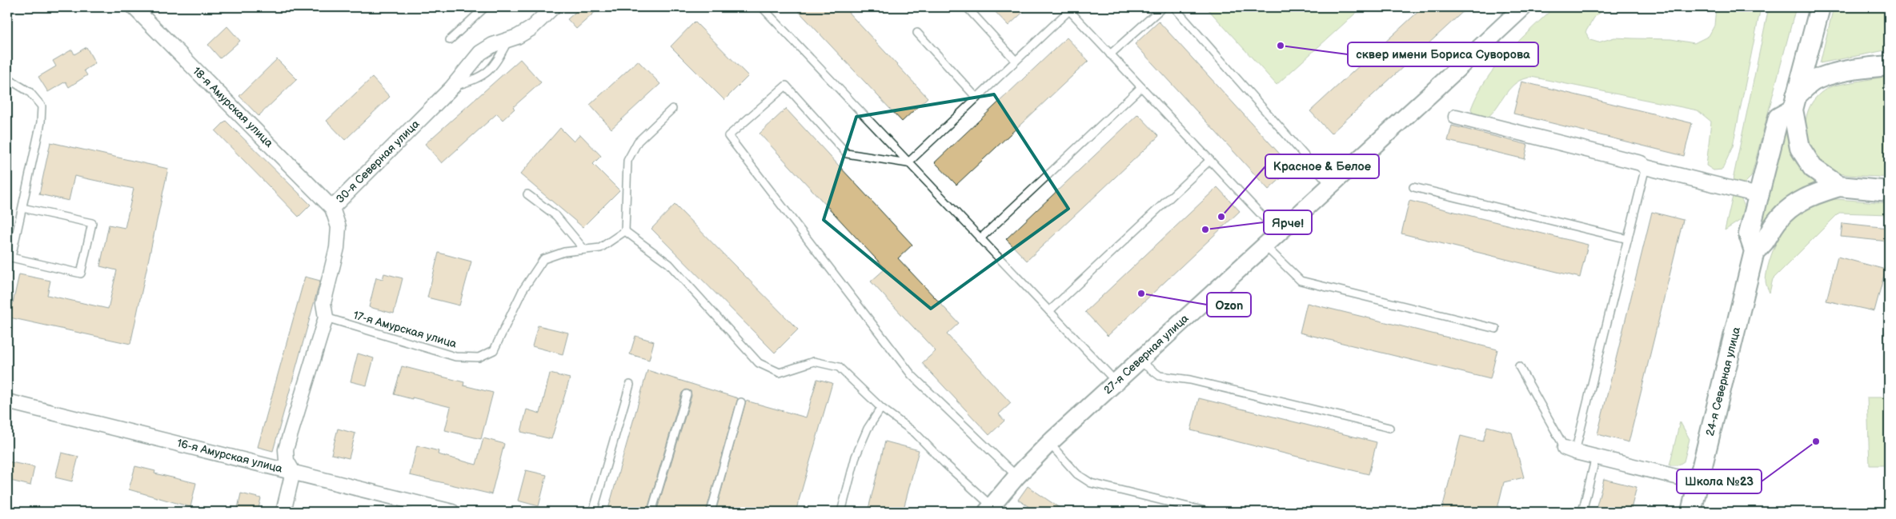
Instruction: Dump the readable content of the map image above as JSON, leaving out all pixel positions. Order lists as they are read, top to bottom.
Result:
{
  "streets": {
    "main road": ["24-я Северная улица"],
    "street": [
      "18-я Амурская улица",
      "30-я Северная улица",
      "27-я Северная улица",
      "16-я Амурская улица"
    ],
    "lane": ["17-я Амурская улица"]
  },
  "crossings": [
    ["18-я Амурская улица", "30-я Северная улица"],
    ["30-я Северная улица", "17-я Амурская улица"],
    ["30-я Северная улица", "16-я Амурская улица"]
  ],
  "places": [
    "сквер имени Бориса Суворова",
    "Красное & Белое",
    "Ярче!",
    "Ozon",
    "Школа №23"
  ]
}
